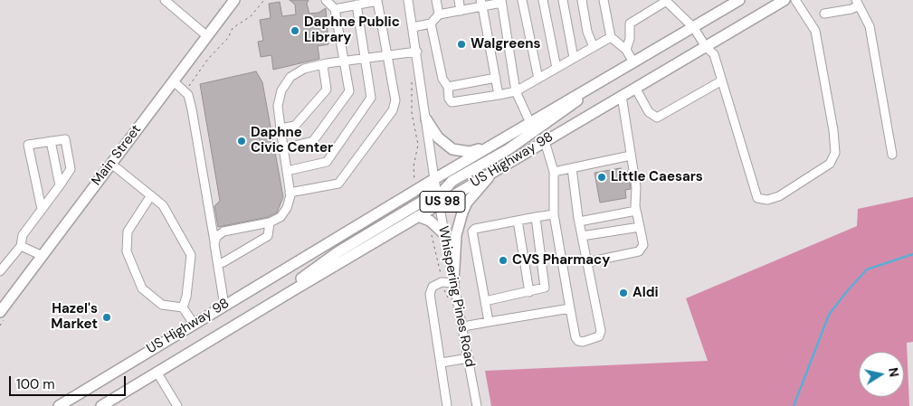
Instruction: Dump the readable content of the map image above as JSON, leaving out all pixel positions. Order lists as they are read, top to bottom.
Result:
{
  "streets": {
    "main road": ["Main Street", "US Highway 98", "US 98"],
    "street": ["Whispering Pines Road"]
  },
  "crossings": [
    ["US Highway 98", "Whispering Pines Road"]
  ],
  "places": [
    "Daphne Public Library",
    "Walgreens",
    "Daphne Civic Center",
    "Little Caesars",
    "CVS Pharmacy",
    "Aldi",
    "Hazel's Market"
  ],
  "scale_bar": "100 m",
  "north": "right"
}
